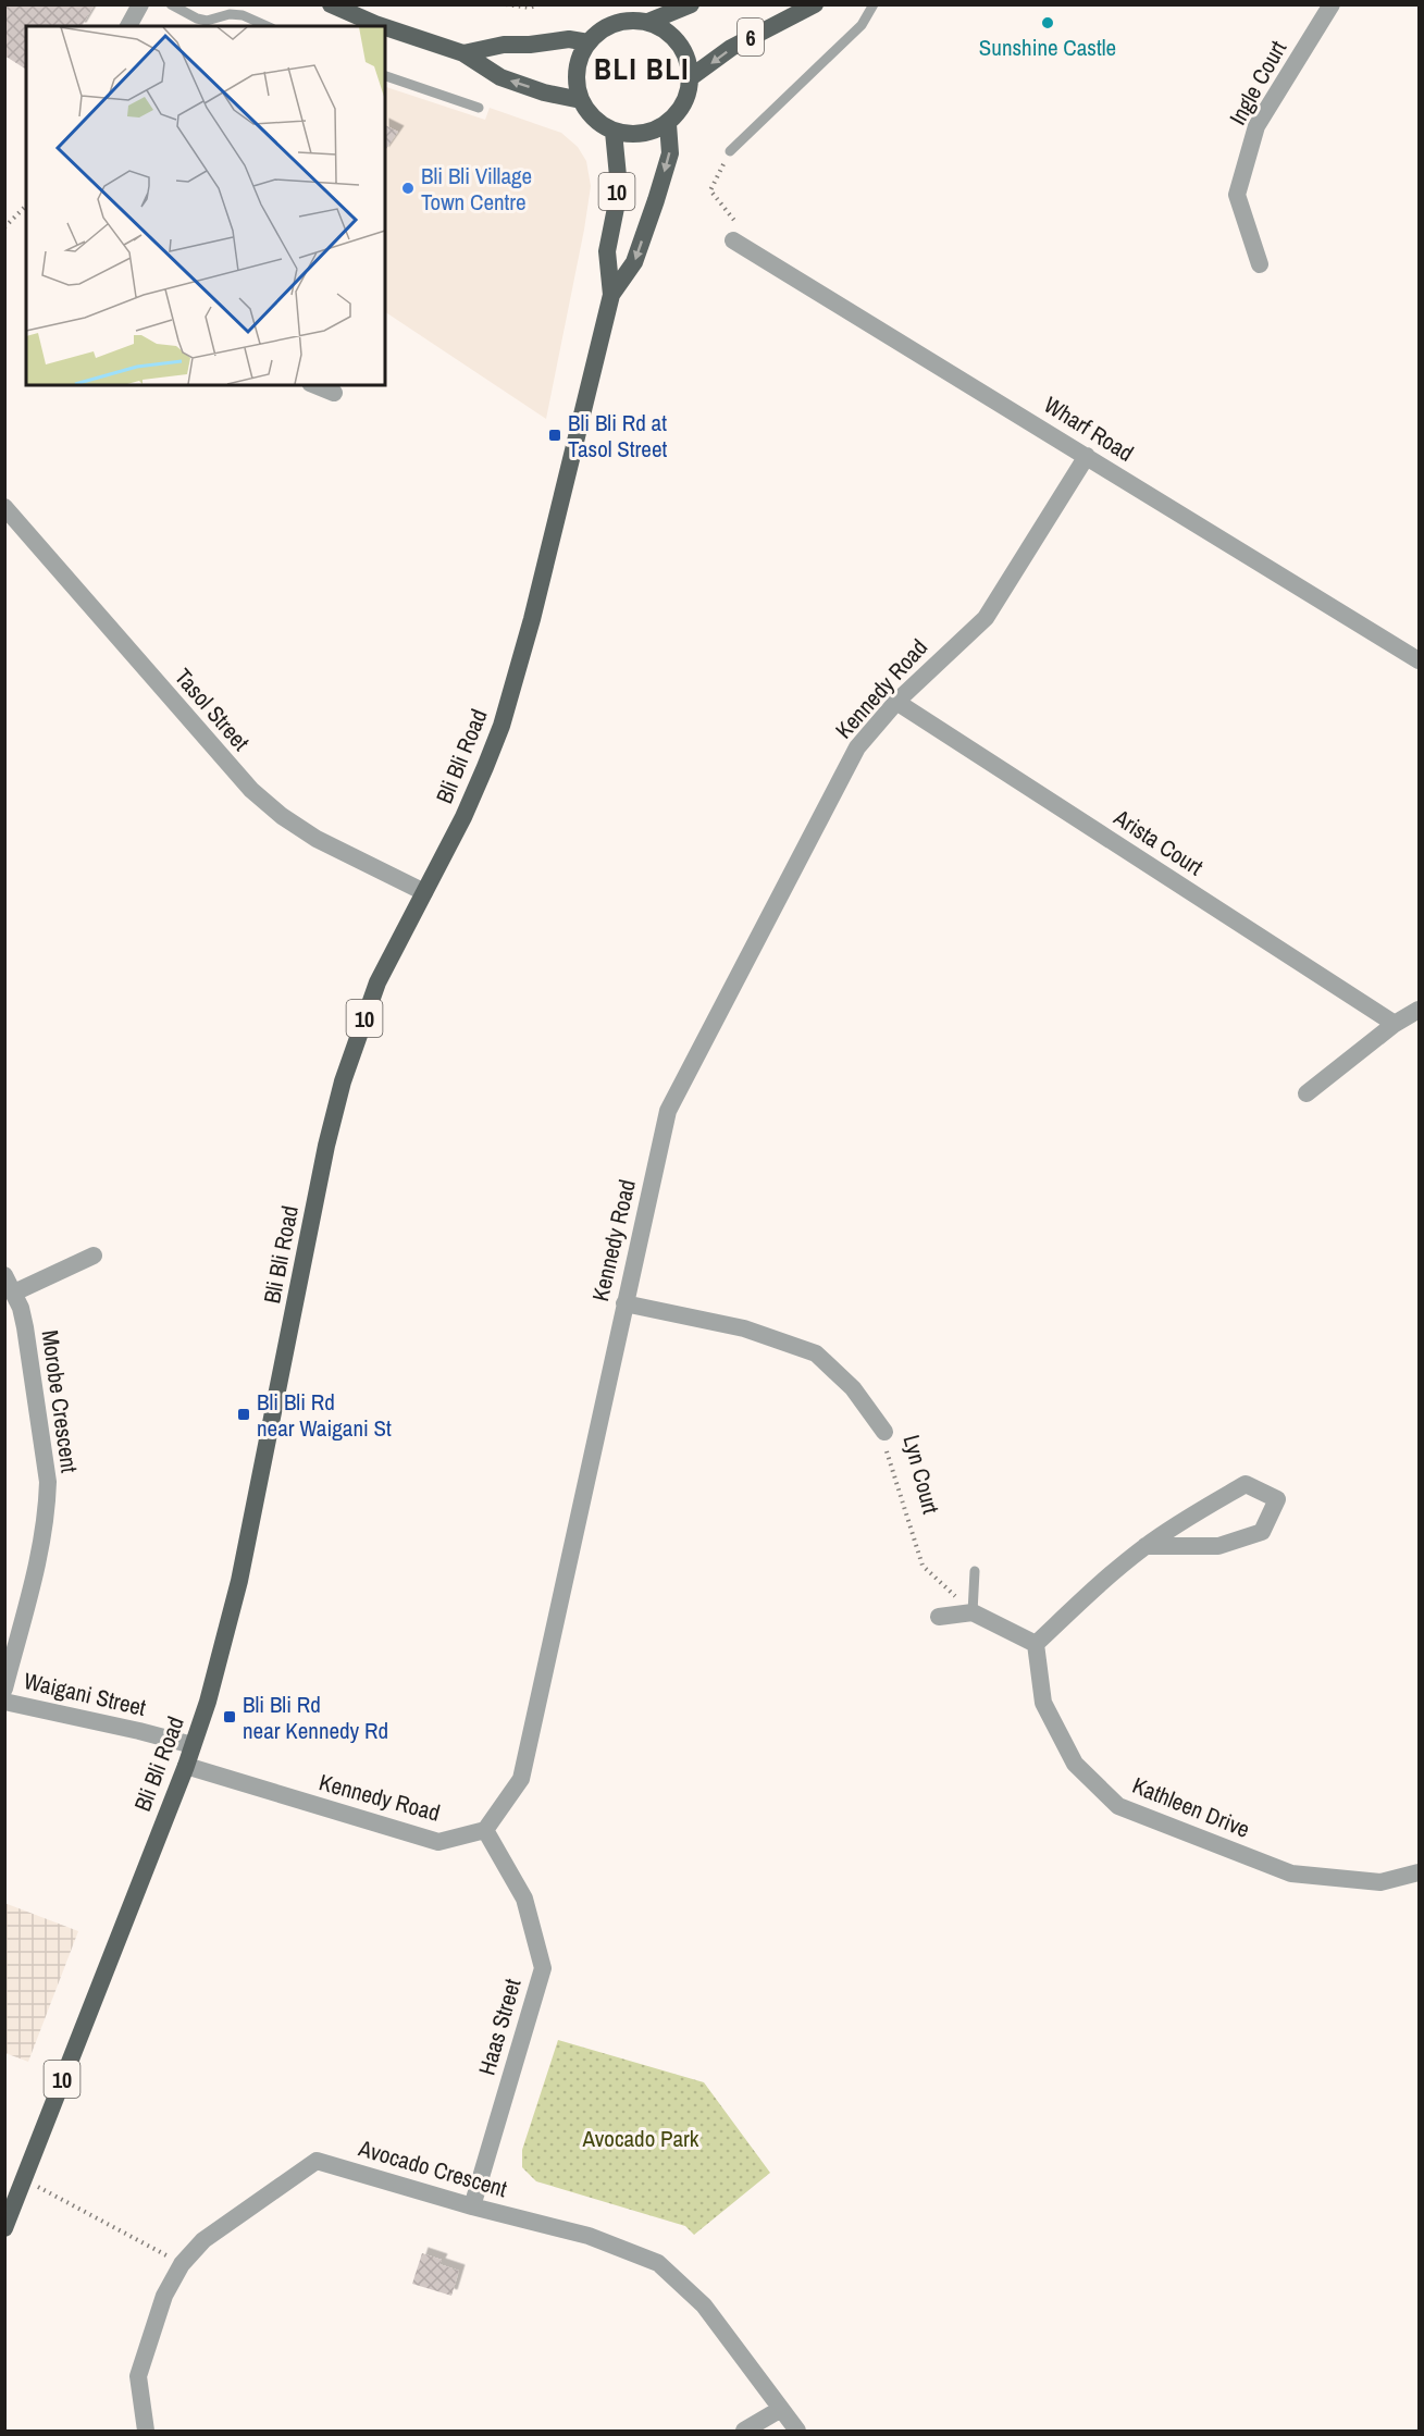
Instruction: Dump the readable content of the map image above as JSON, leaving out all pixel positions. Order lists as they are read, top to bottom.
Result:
{
  "streets": {
    "main road": ["6", "10", "Bli Bli Road"],
    "street": [
      "Ingle Court",
      "Wharf Road",
      "Kennedy Road",
      "Tasol Street",
      "Arista Court",
      "Morobe Crescent",
      "Lyn Court",
      "Waigani Street",
      "Kathleen Drive",
      "Haas Street",
      "Avocado Crescent"
    ]
  },
  "crossings": [
    ["6", "Bli Bli Road"],
    ["Wharf Road", "Kennedy Road"],
    ["Kennedy Road", "Bli Bli Road"],
    ["Kennedy Road", "Arista Court"],
    ["Kennedy Road", "Lyn Court"],
    ["Kennedy Road", "Haas Street"],
    ["Tasol Street", "Bli Bli Road"],
    ["Bli Bli Road", "Waigani Street"],
    ["Haas Street", "Avocado Crescent"]
  ],
  "districts": ["BLI BLI"],
  "parks": ["Avocado Park"],
  "places": {
    "other": ["Sunshine Castle", "Bli Bli Village Town Centre"],
    "transit": ["Bli Bli Rd at Tasol Street", "Bli Bli Rd near Waigani St", "Bli Bli Rd near Kennedy Rd"]
  }
}
